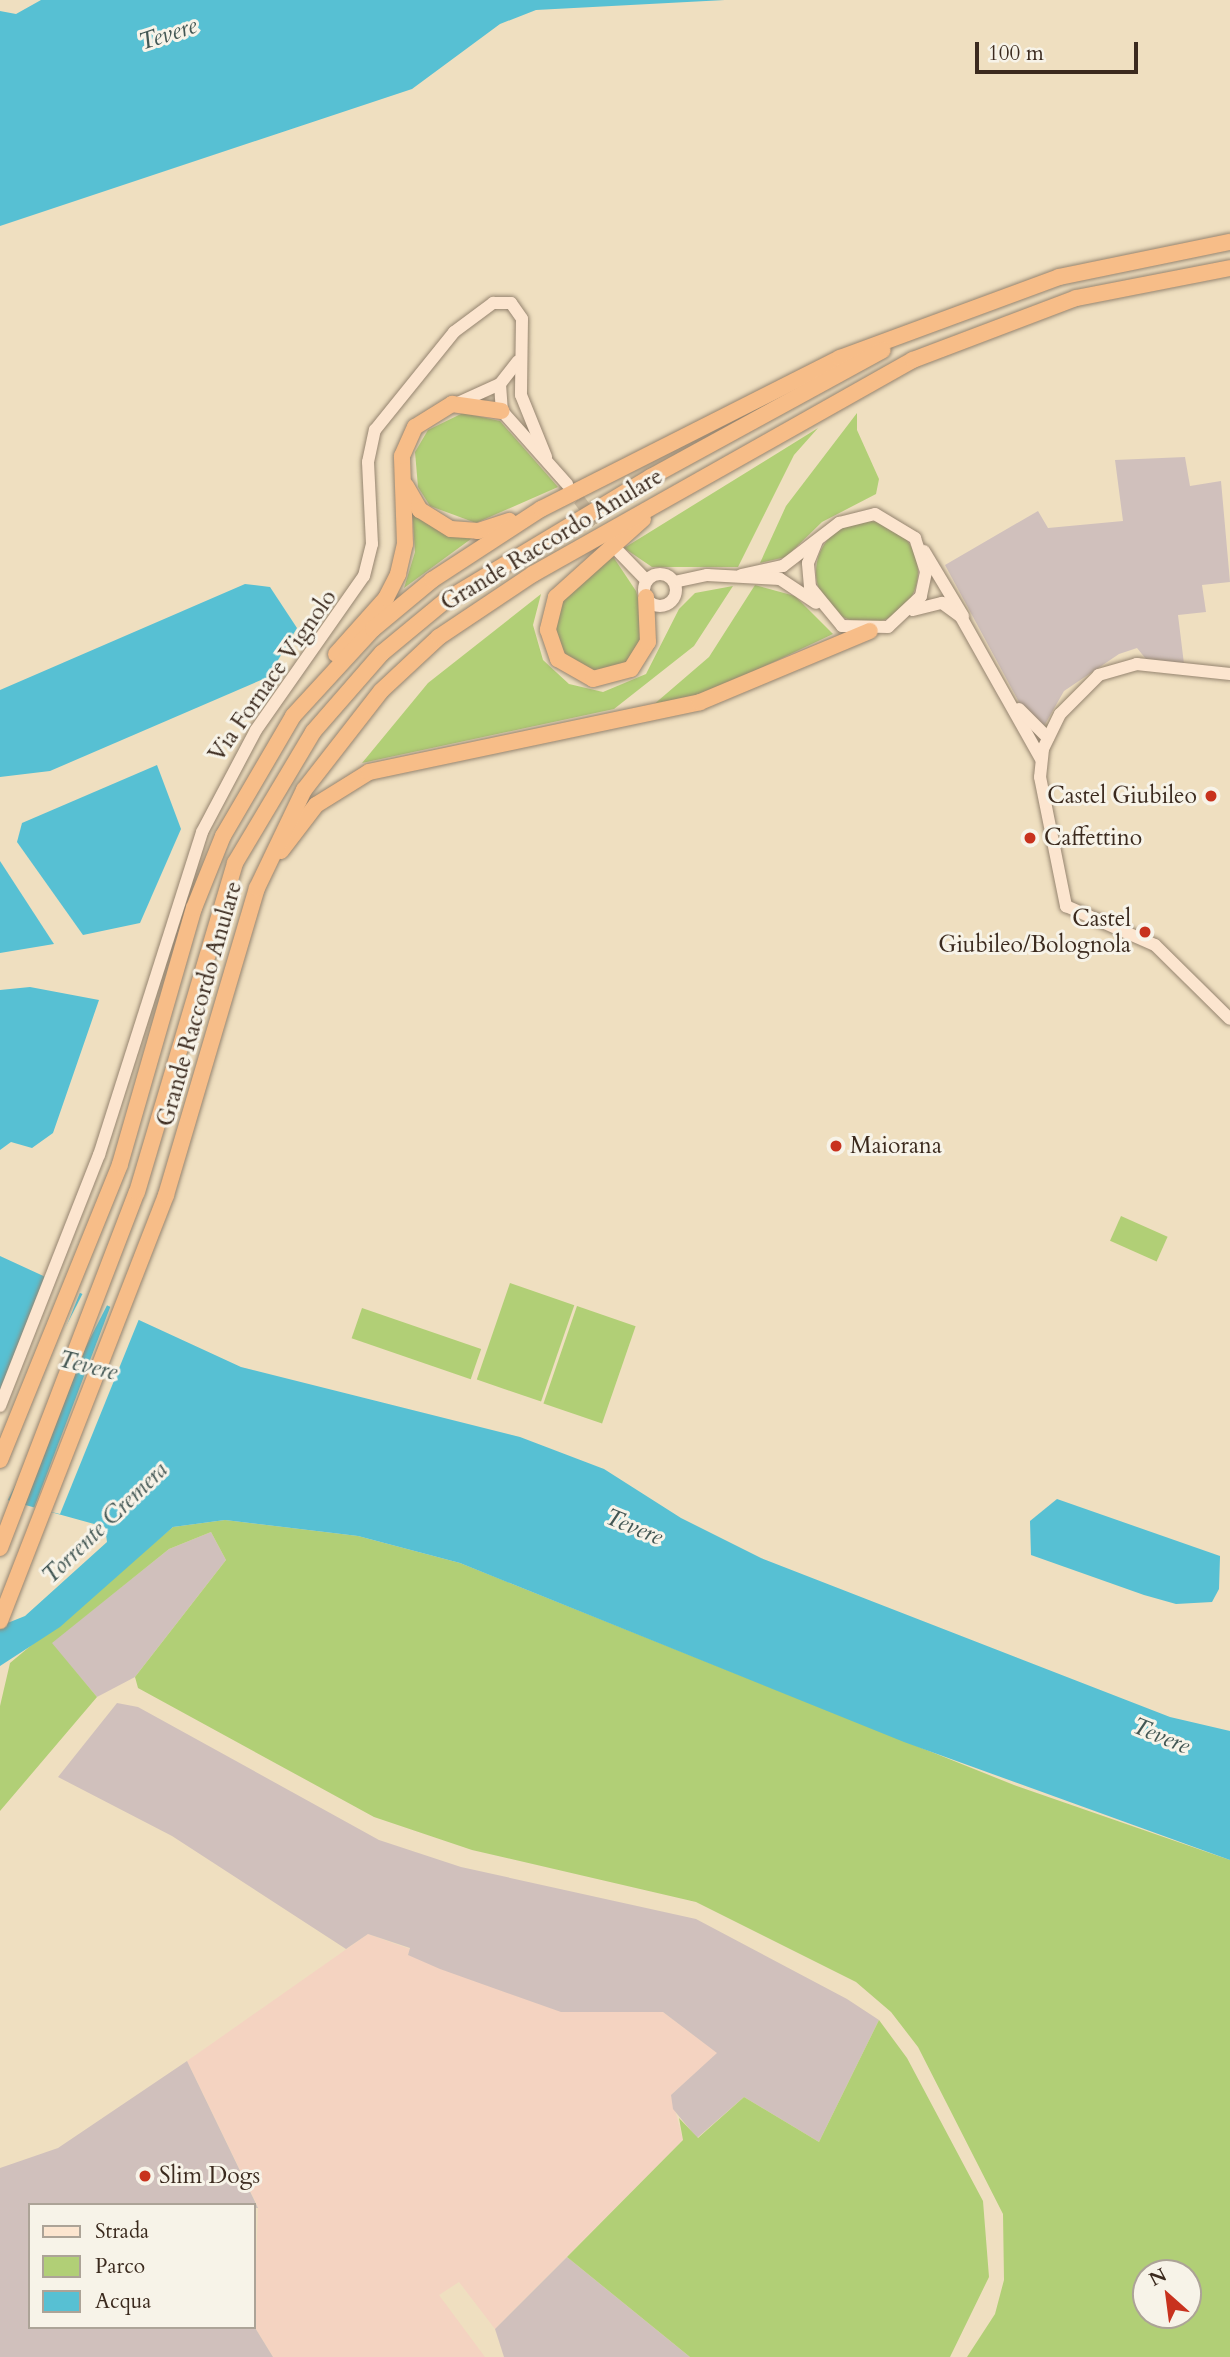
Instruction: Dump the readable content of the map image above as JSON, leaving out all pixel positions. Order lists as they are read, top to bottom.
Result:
{
  "streets": {
    "highway": ["Grande Raccordo Anulare"],
    "street": ["Via Fornace Vignolo"]
  },
  "water": ["Tevere", "Torrente Cremera"],
  "places": [
    "Castel Giubileo",
    "Caffettino",
    "Castel Giubileo/Bolognola",
    "Maiorana",
    "Slim Dogs"
  ],
  "legend": ["Strada", "Parco", "Acqua"],
  "scale_bar": "100 m",
  "north": "top left"
}
